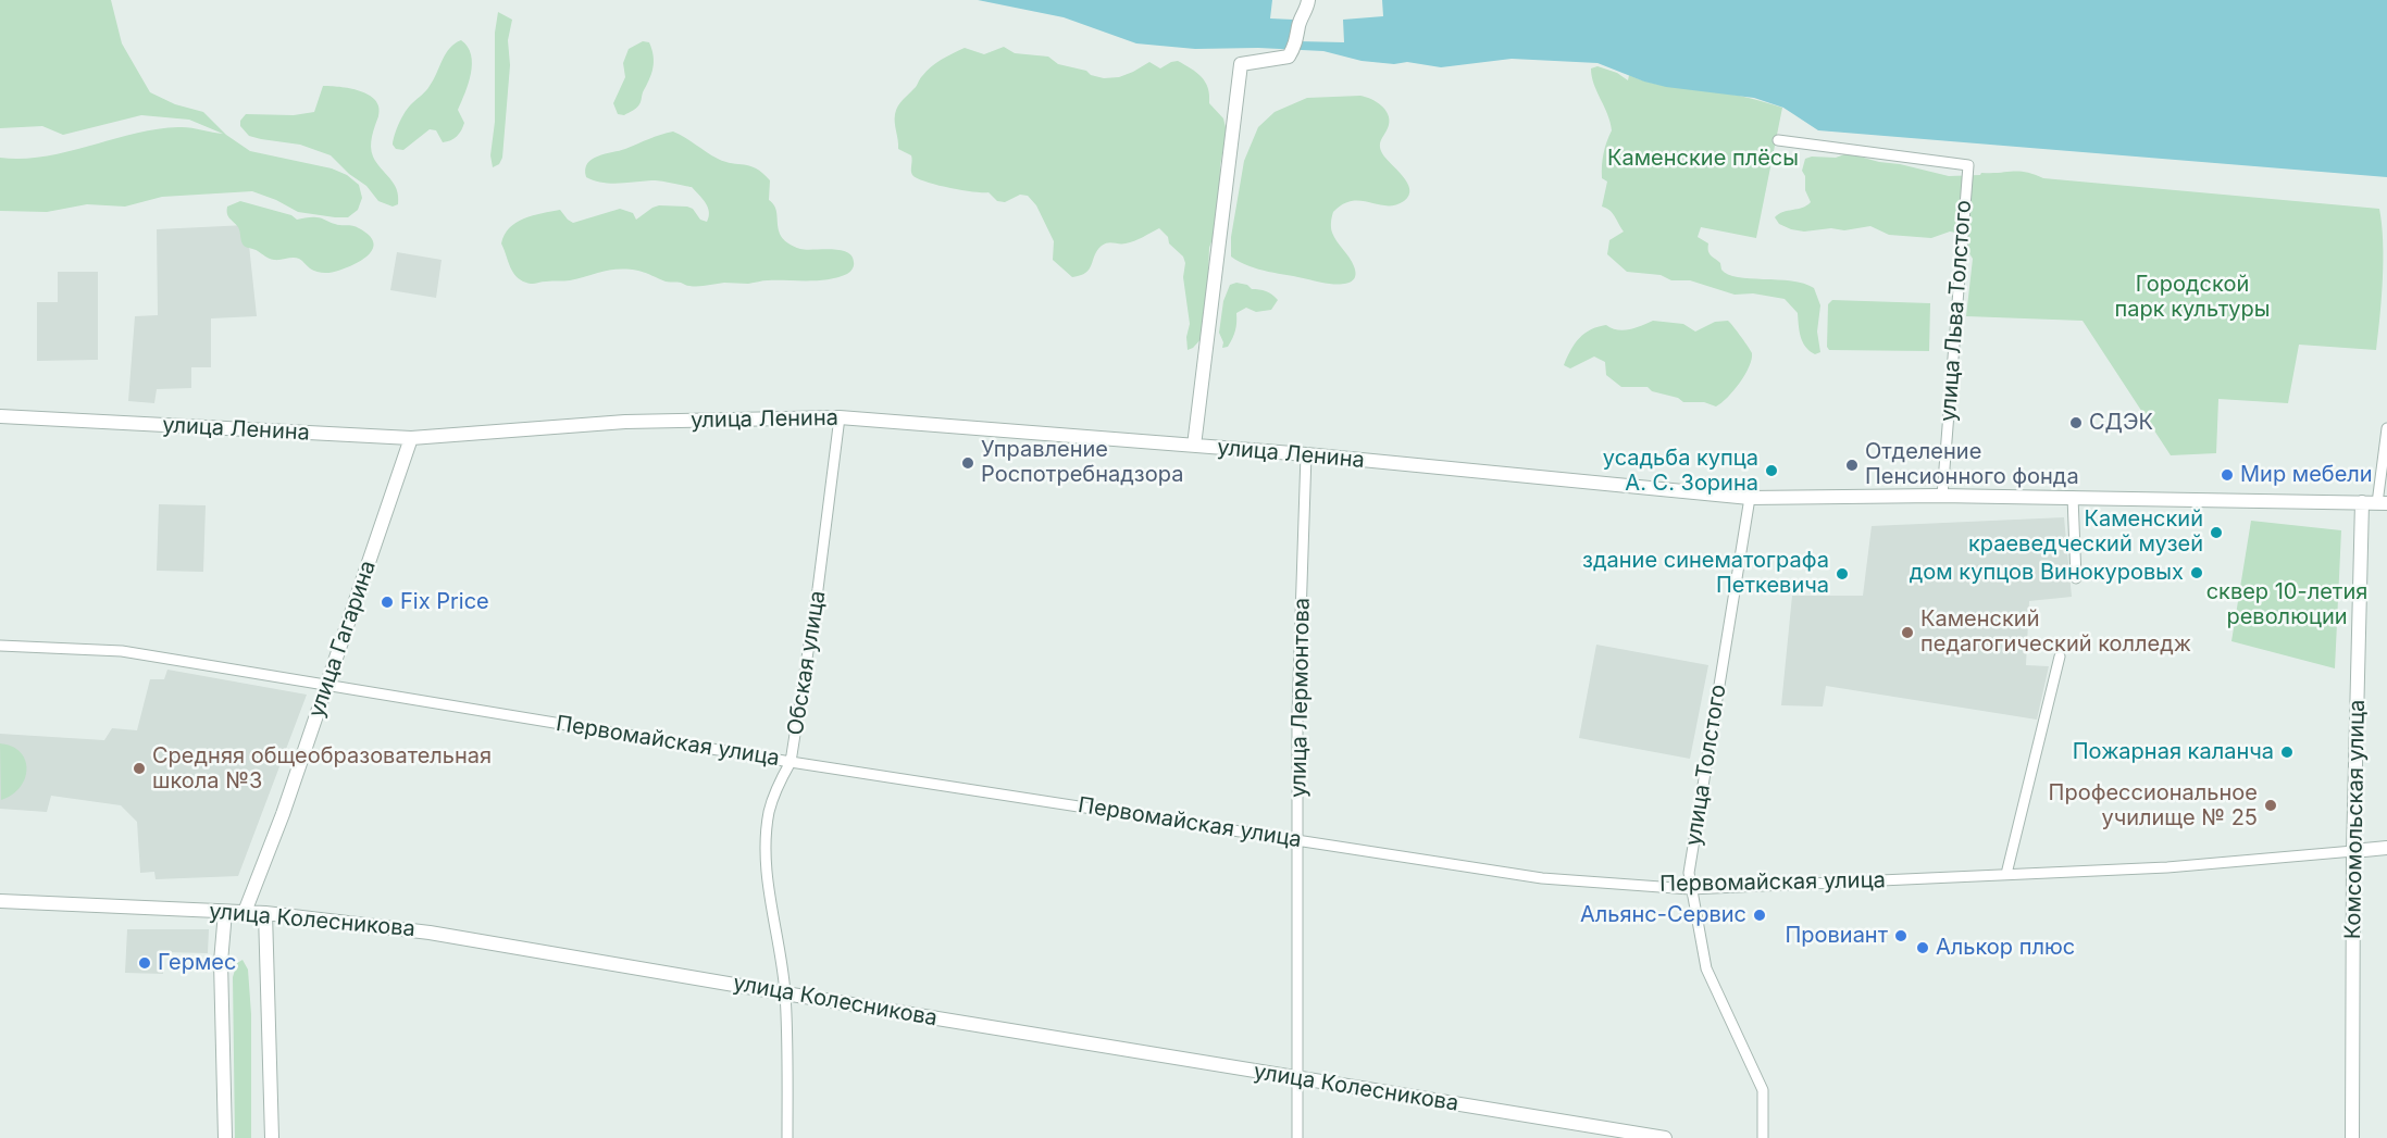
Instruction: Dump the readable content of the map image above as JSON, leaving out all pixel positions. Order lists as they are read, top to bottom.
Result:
{
  "streets": {
    "street": [
      "улица Льва Толстого",
      "улица Ленина",
      "улица Гагарина",
      "Обская улица",
      "улица Лермонтова",
      "Первомайская улица",
      "улица Толстого",
      "Комсомольская улица",
      "улица Колесникова"
    ]
  },
  "crossings": [
    ["улица Льва Толстого", "улица Ленина"],
    ["улица Ленина", "улица Гагарина"],
    ["улица Ленина", "Обская улица"],
    ["улица Ленина", "улица Лермонтова"],
    ["улица Ленина", "улица Толстого"],
    ["улица Ленина", "Комсомольская улица"],
    ["улица Гагарина", "Первомайская улица"],
    ["улица Гагарина", "улица Колесникова"],
    ["Обская улица", "Первомайская улица"],
    ["Обская улица", "улица Колесникова"],
    ["улица Лермонтова", "Первомайская улица"],
    ["улица Лермонтова", "улица Колесникова"],
    ["Первомайская улица", "улица Толстого"],
    ["Первомайская улица", "Комсомольская улица"]
  ],
  "parks": ["Каменские плёсы", "Городской парк культуры", "сквер 10-летия революции"],
  "places": [
    "СДЭК",
    "Управление Роспотребнадзора",
    "Отделение Пенсионного фонда",
    "усадьба купца А. С. Зорина",
    "Мир мебели",
    "Каменский краеведческий музей",
    "дом купцов Винокуровых",
    "здание синематографа Петкевича",
    "Fix Price",
    "Каменский педагогический колледж",
    "Пожарная каланча",
    "Средняя общеобразовательная школа №3",
    "Профессиональное училище № 25",
    "Альянс-Сервис",
    "Провиант",
    "Алькор плюс",
    "Гермес"
  ]
}
